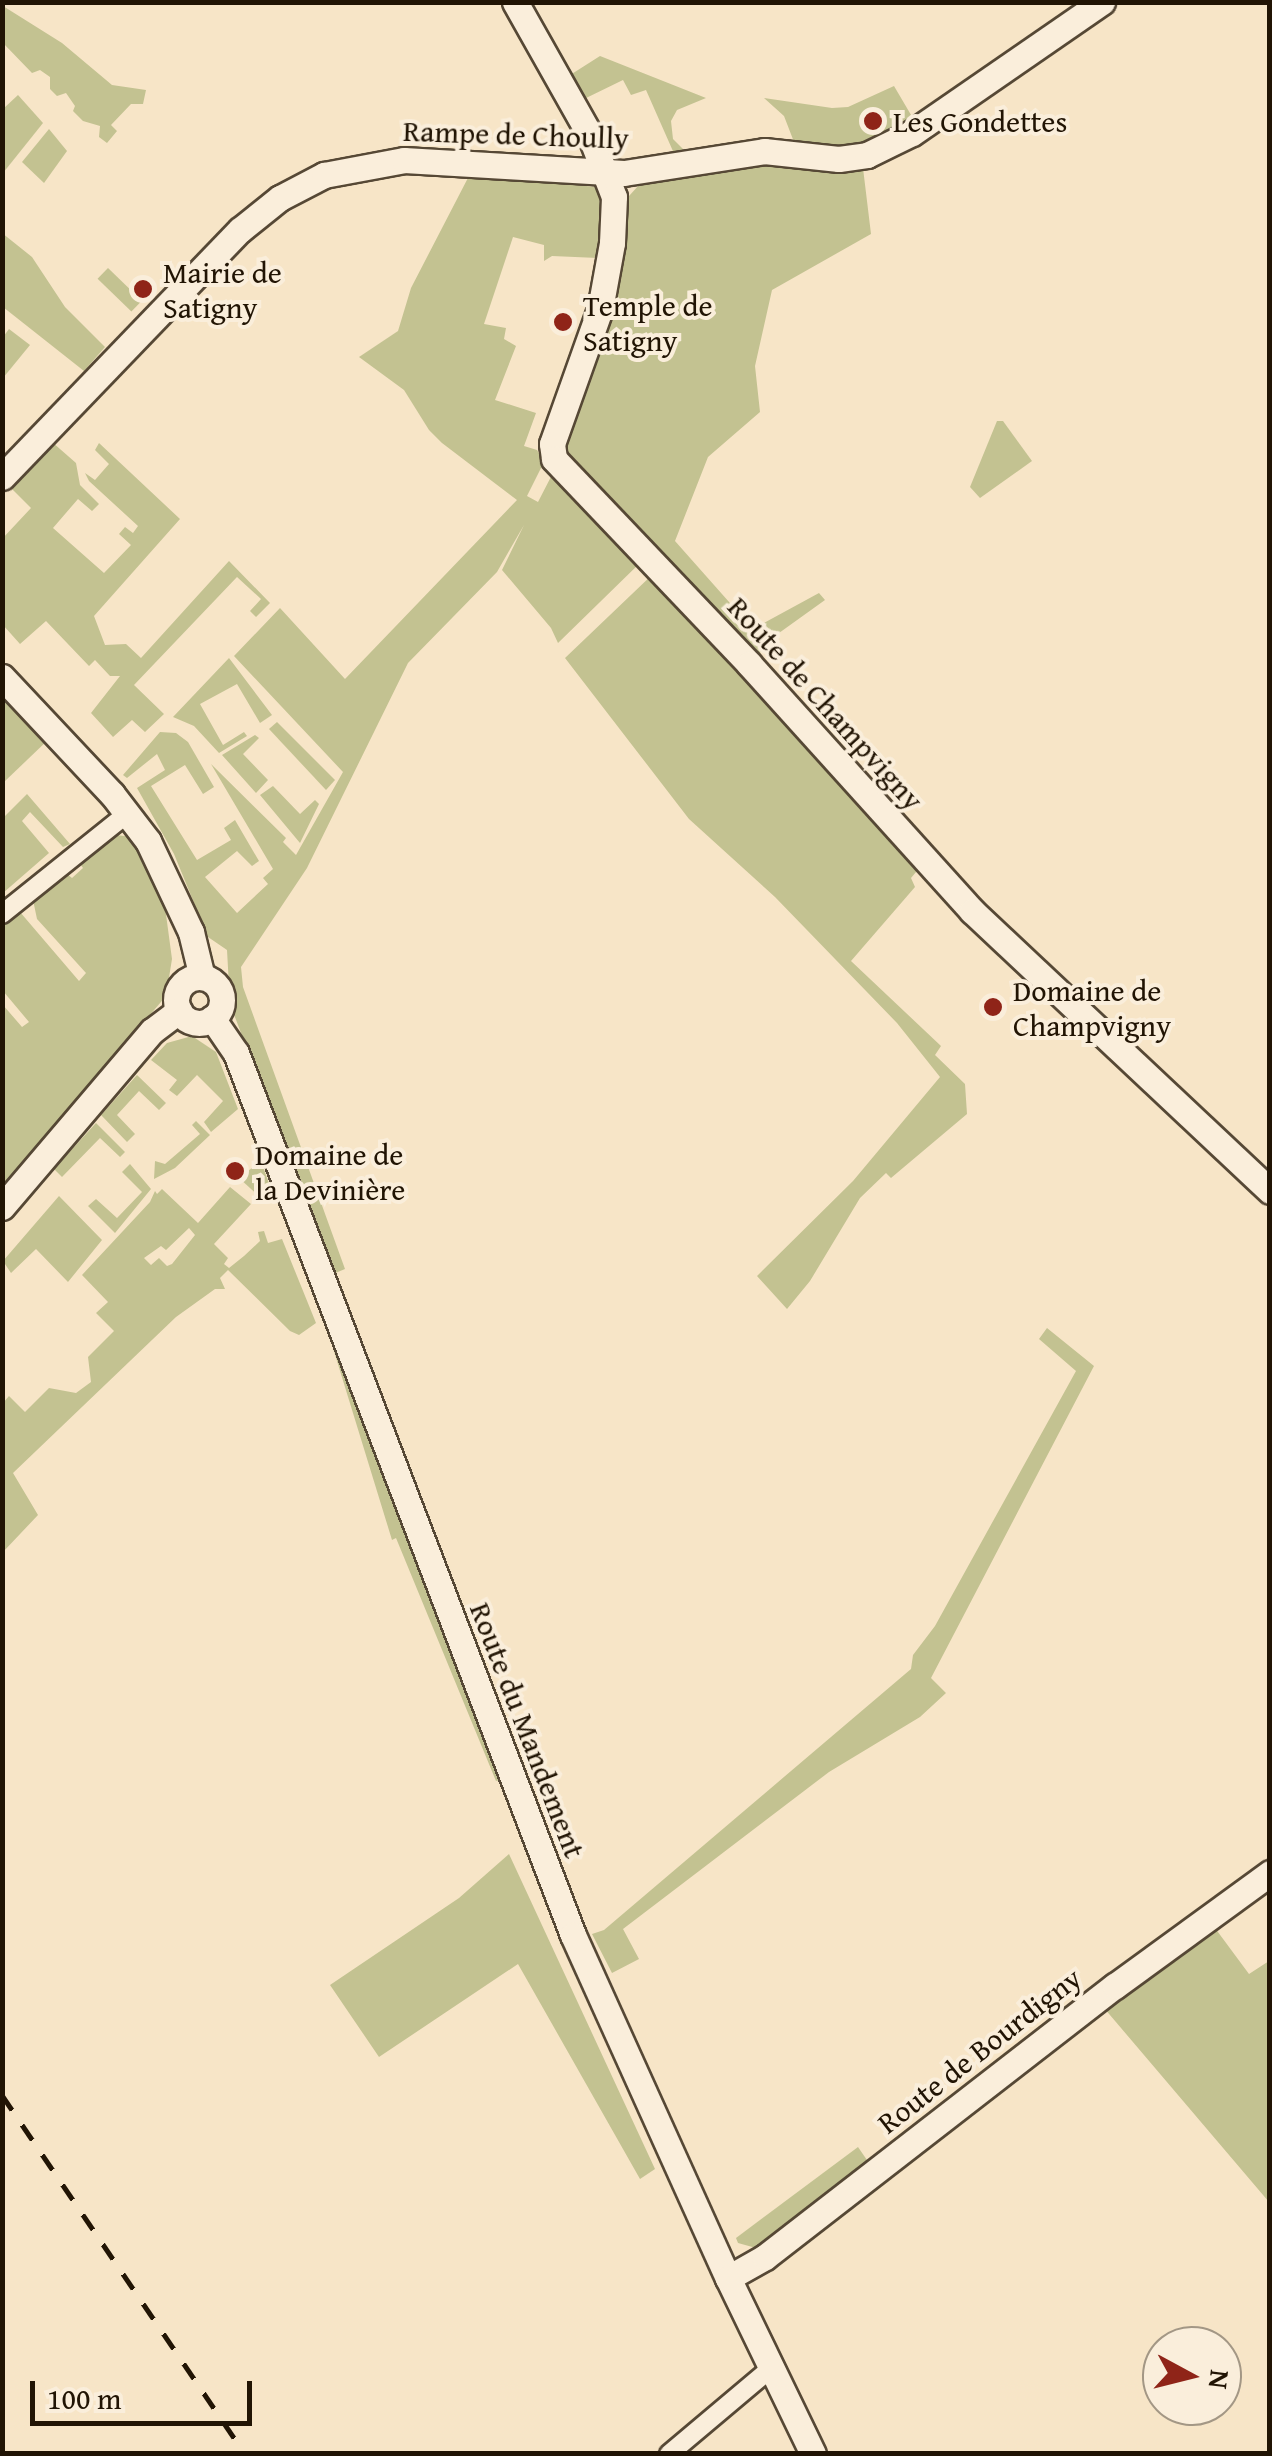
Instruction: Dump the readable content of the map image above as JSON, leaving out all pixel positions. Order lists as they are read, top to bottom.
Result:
{
  "streets": {
    "street": [
      "Rampe de Choully",
      "Route de Champvigny",
      "Route du Mandement",
      "Route de Bourdigny"
    ]
  },
  "crossings": [
    ["Rampe de Choully", "Route de Champvigny"],
    ["Route du Mandement", "Route de Bourdigny"]
  ],
  "places": [
    "Les Gondettes",
    "Mairie de Satigny",
    "Temple de Satigny",
    "Domaine de Champvigny",
    "Domaine de la Devinière"
  ],
  "scale_bar": "100 m",
  "north": "right"
}
